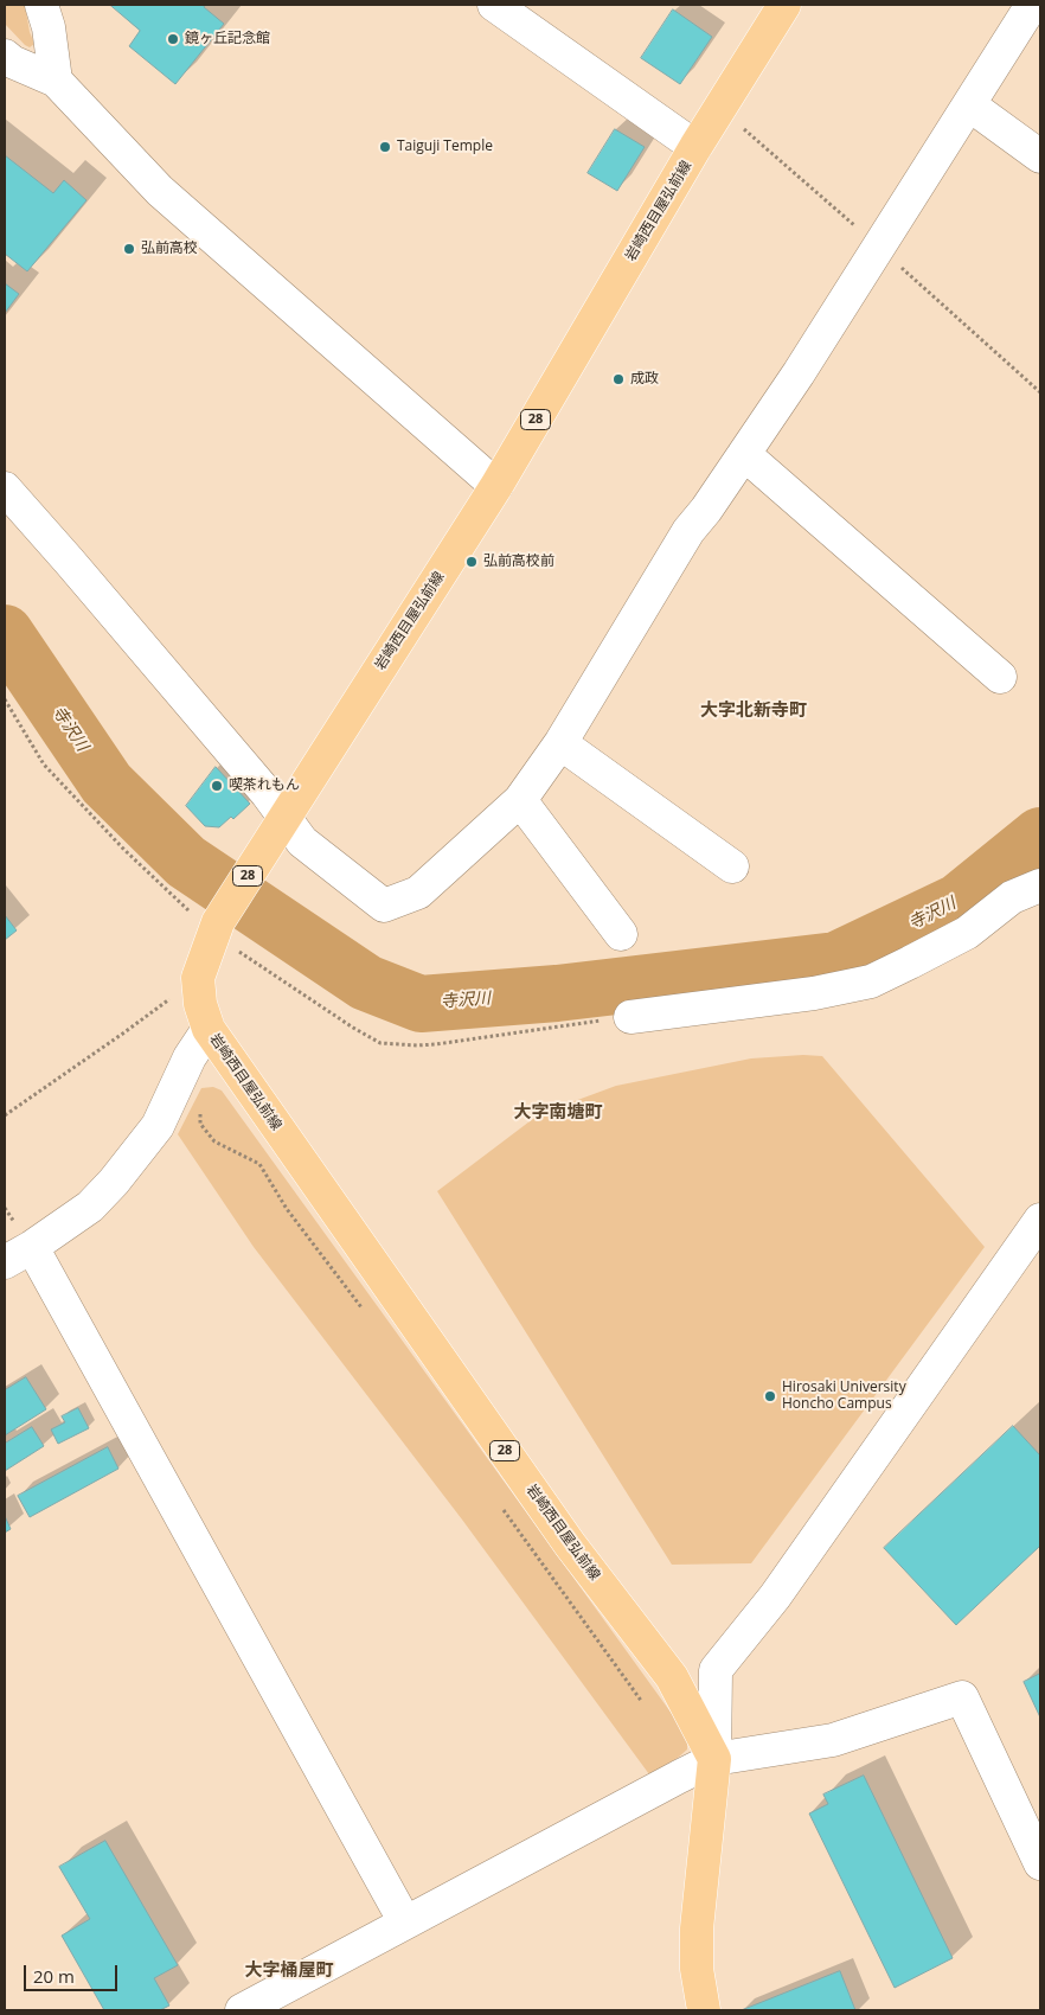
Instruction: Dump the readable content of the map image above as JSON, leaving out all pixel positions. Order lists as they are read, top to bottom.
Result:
{
  "streets": {
    "main road": ["岩崎西目屋弘前線", "28"]
  },
  "districts": ["大字北新寺町", "大字南塘町", "大字桶屋町"],
  "water": ["寺沢川"],
  "places": [
    "鏡ヶ丘記念館",
    "Taiguji Temple",
    "弘前高校",
    "成政",
    "弘前高校前",
    "喫茶れもん",
    "Hirosaki University Honcho Campus"
  ],
  "scale_bar": "20 m"
}
